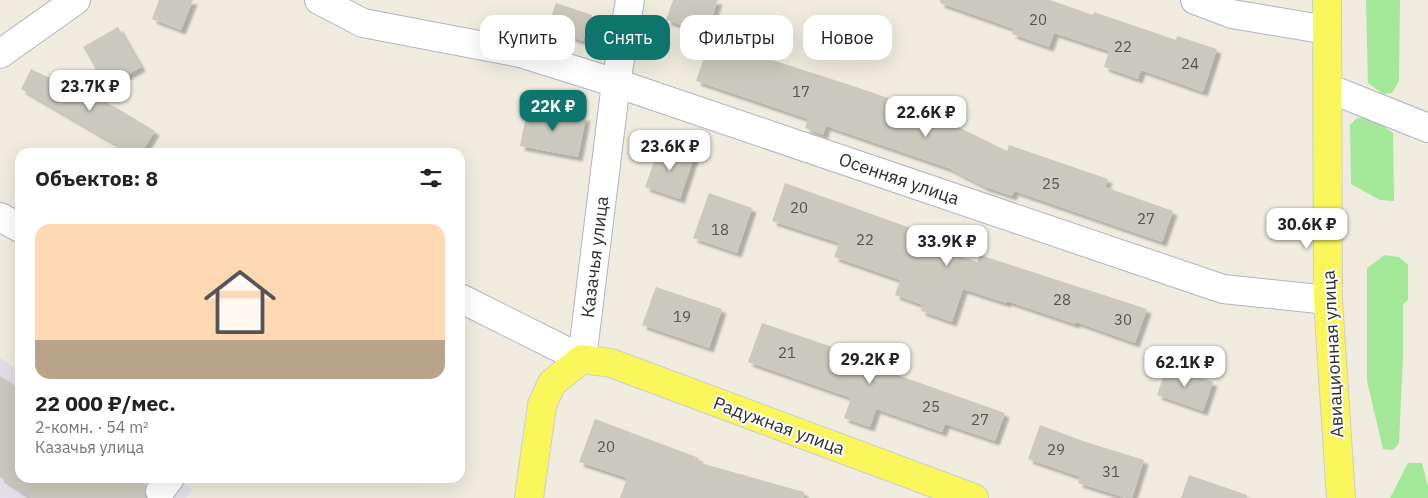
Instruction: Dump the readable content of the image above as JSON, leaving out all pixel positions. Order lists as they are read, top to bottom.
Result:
{
  "streets": {
    "main road": ["Авиационная улица", "Радужная улица"],
    "street": ["Осенняя улица", "Казачья улица"]
  },
  "crossings": [
    ["Осенняя улица", "Казачья улица"],
    ["Осенняя улица", "Авиационная улица"],
    ["Казачья улица", "Радужная улица"]
  ],
  "house_numbers": [
    "20",
    "22",
    "24",
    "17",
    "25",
    "20",
    "27",
    "18",
    "22",
    "28",
    "19",
    "30",
    "21",
    "25",
    "27",
    "20",
    "29",
    "31"
  ],
  "page": {
    "chip": [
      "Купить",
      "Снять",
      "Фильтры",
      "Новое"
    ],
    "price": [
      "23.7K ₽",
      "22K ₽",
      "22.6K ₽",
      "23.6K ₽",
      "30.6K ₽",
      "33.9K ₽",
      "29.2K ₽",
      "62.1K ₽"
    ],
    "heading": "Объектов: 8",
    "list": [
      {
        "name": "22 000 ₽/мес.",
        "note": "2-комн. · 54 m² · Казачья улица"
      }
    ]
  }
}
